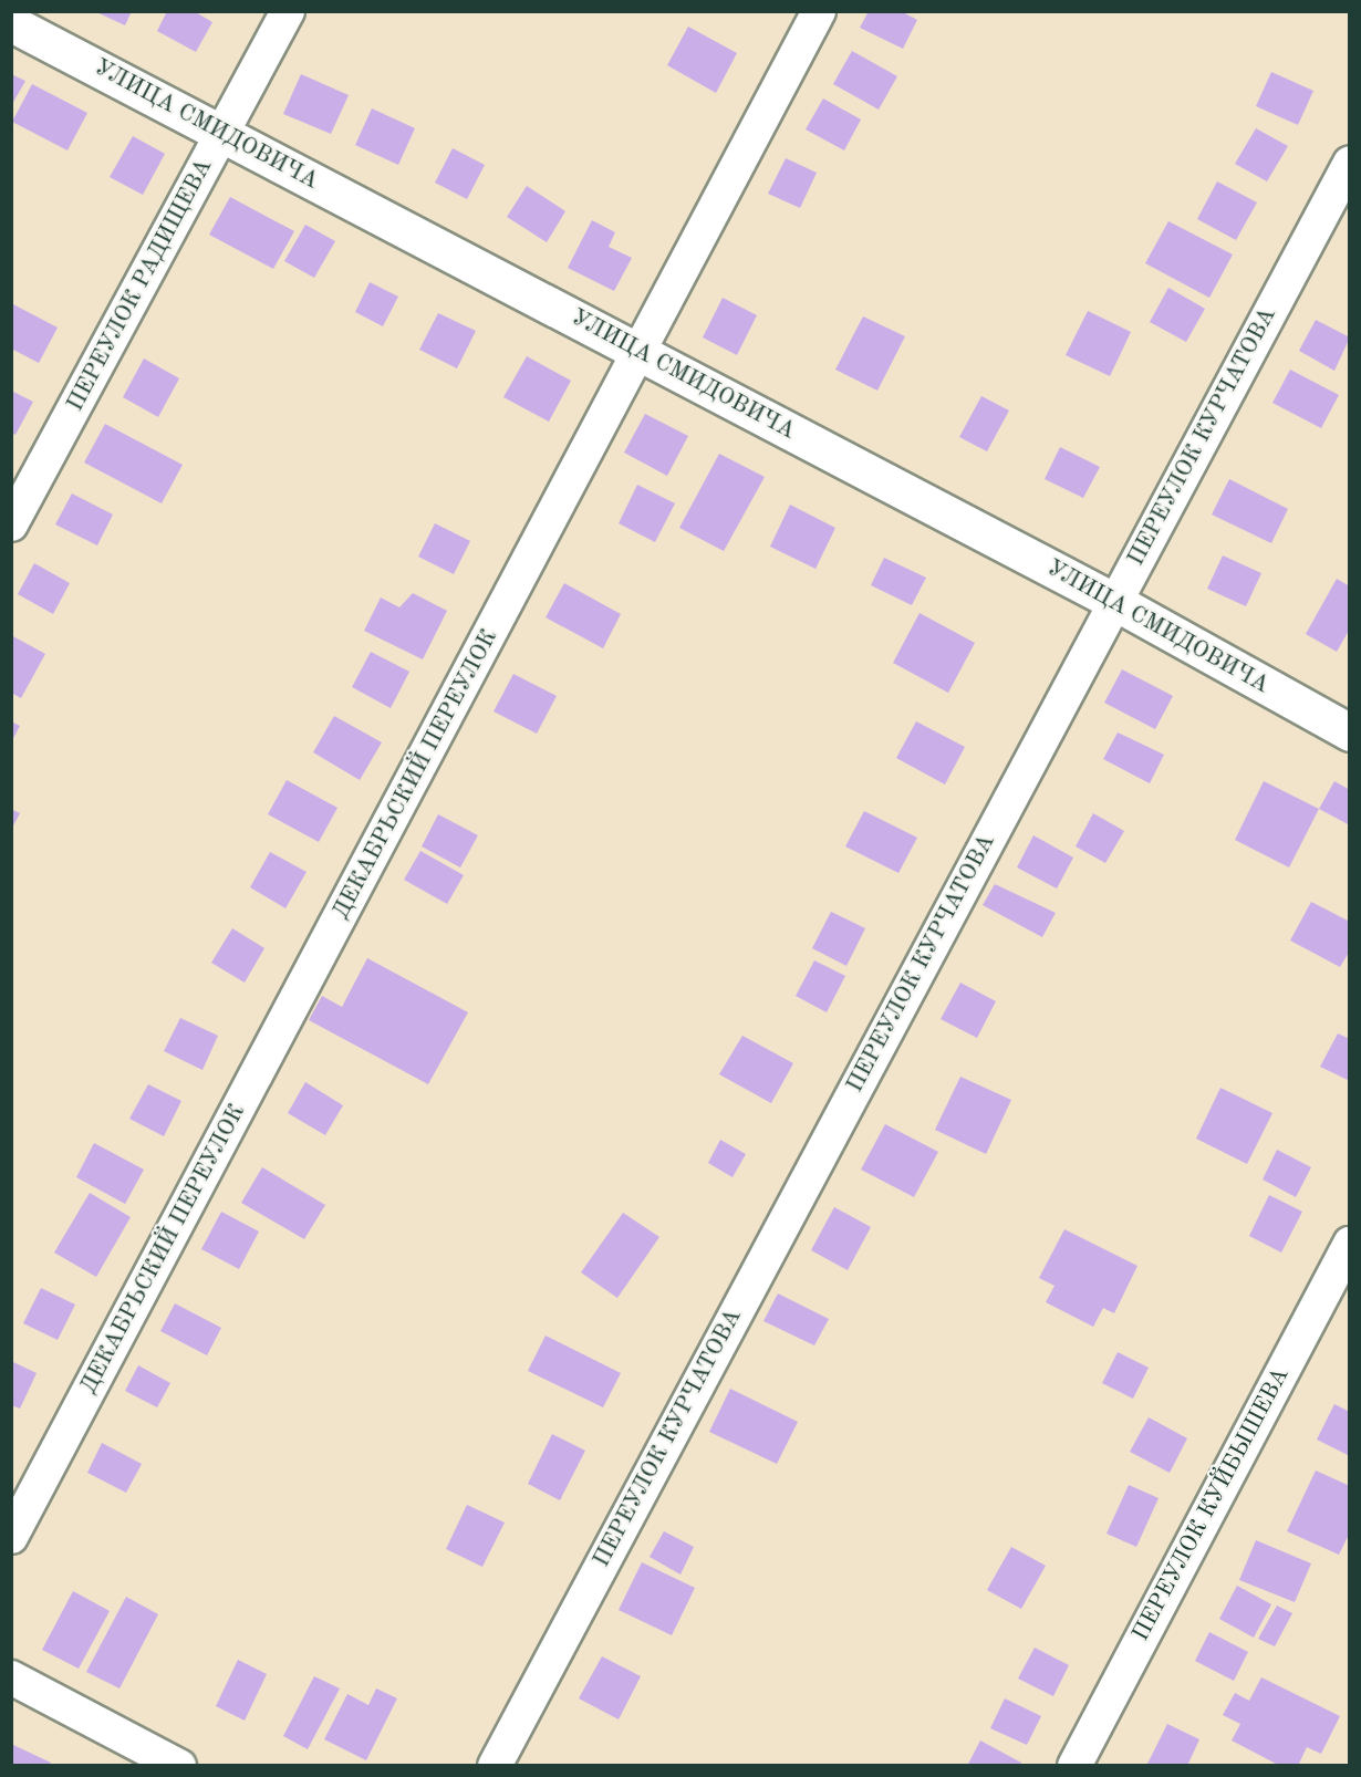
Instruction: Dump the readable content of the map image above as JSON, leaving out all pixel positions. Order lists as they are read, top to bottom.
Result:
{
  "streets": {
    "street": [
      "УЛИЦА СМИДОВИЧА",
      "ПЕРЕУЛОК РАДИЩЕВА",
      "ПЕРЕУЛОК КУРЧАТОВА",
      "ДЕКАБРЬСКИЙ ПЕРЕУЛОК",
      "ПЕРЕУЛОК КУЙБЫШЕВА"
    ]
  },
  "crossings": [
    ["УЛИЦА СМИДОВИЧА", "ПЕРЕУЛОК РАДИЩЕВА"],
    ["УЛИЦА СМИДОВИЧА", "ПЕРЕУЛОК КУРЧАТОВА"],
    ["УЛИЦА СМИДОВИЧА", "ДЕКАБРЬСКИЙ ПЕРЕУЛОК"]
  ]
}
